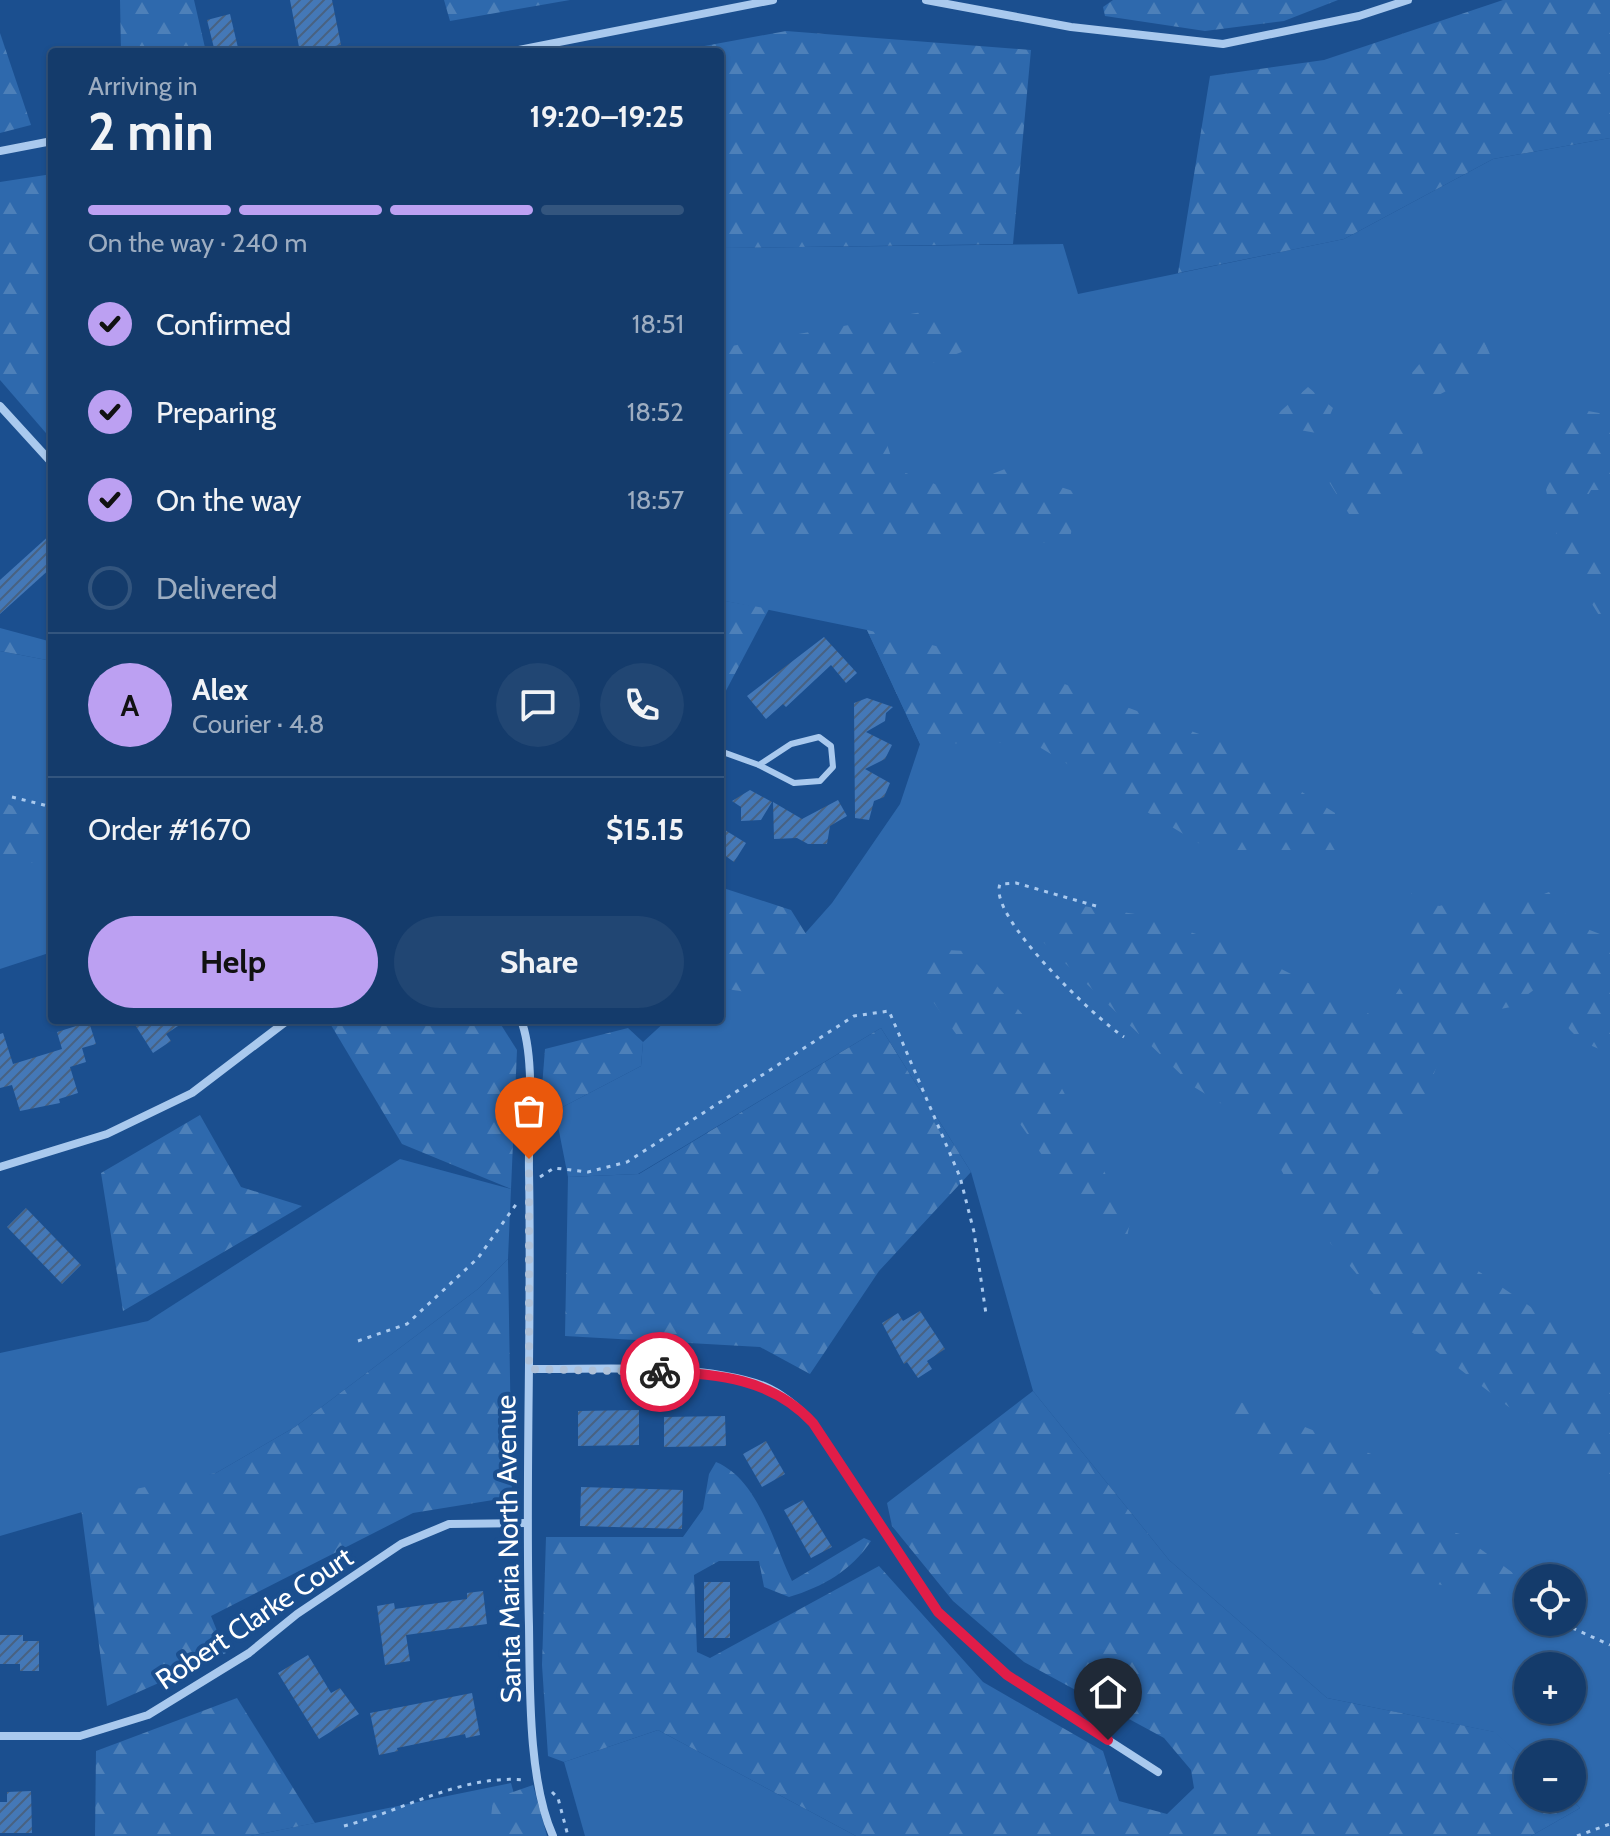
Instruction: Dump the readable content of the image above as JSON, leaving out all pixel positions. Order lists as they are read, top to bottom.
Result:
{
  "streets": {
    "street": ["Santa Maria North Avenue", "Robert Clarke Court"]
  },
  "crossings": [
    ["Santa Maria North Avenue", "Robert Clarke Court"]
  ],
  "page": {
    "heading": ["2 min", "Arriving in", "19:20–19:25"],
    "panel": [
      "Alex",
      "Courier · 4.8",
      "Order #1670",
      "$15.15"
    ],
    "bar": "On the way · 240 m",
    "list": [
      ["Confirmed", "18:51"],
      ["Preparing", "18:52"],
      ["On the way", "18:57"],
      "Delivered"
    ],
    "round": "A",
    "buttons": ["Help", "Share"],
    "map_buttons": ["+", "−"]
  }
}
